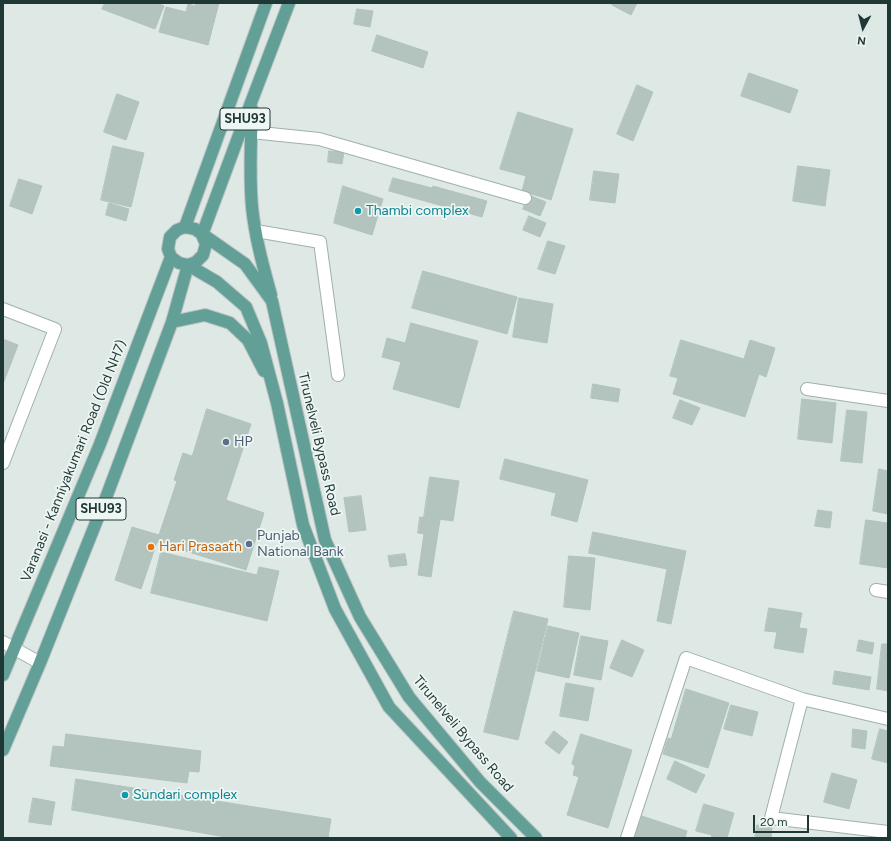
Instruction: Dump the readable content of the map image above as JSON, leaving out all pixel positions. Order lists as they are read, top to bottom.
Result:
{
  "streets": {
    "main road": ["SHU93", "Tirunelveli Bypass Road", "Varanasi - Kanniyakumari Road (Old NH7)"]
  },
  "crossings": [
    ["SHU93", "Tirunelveli Bypass Road"],
    ["SHU93", "Varanasi - Kanniyakumari Road (Old NH7)"],
    ["Tirunelveli Bypass Road", "Varanasi - Kanniyakumari Road (Old NH7)"]
  ],
  "places": [
    "Thambi complex",
    "HP",
    "Punjab National Bank",
    "Hari Prasaath",
    "Sundari complex"
  ],
  "scale_bar": "20 m",
  "north": "bottom"
}
